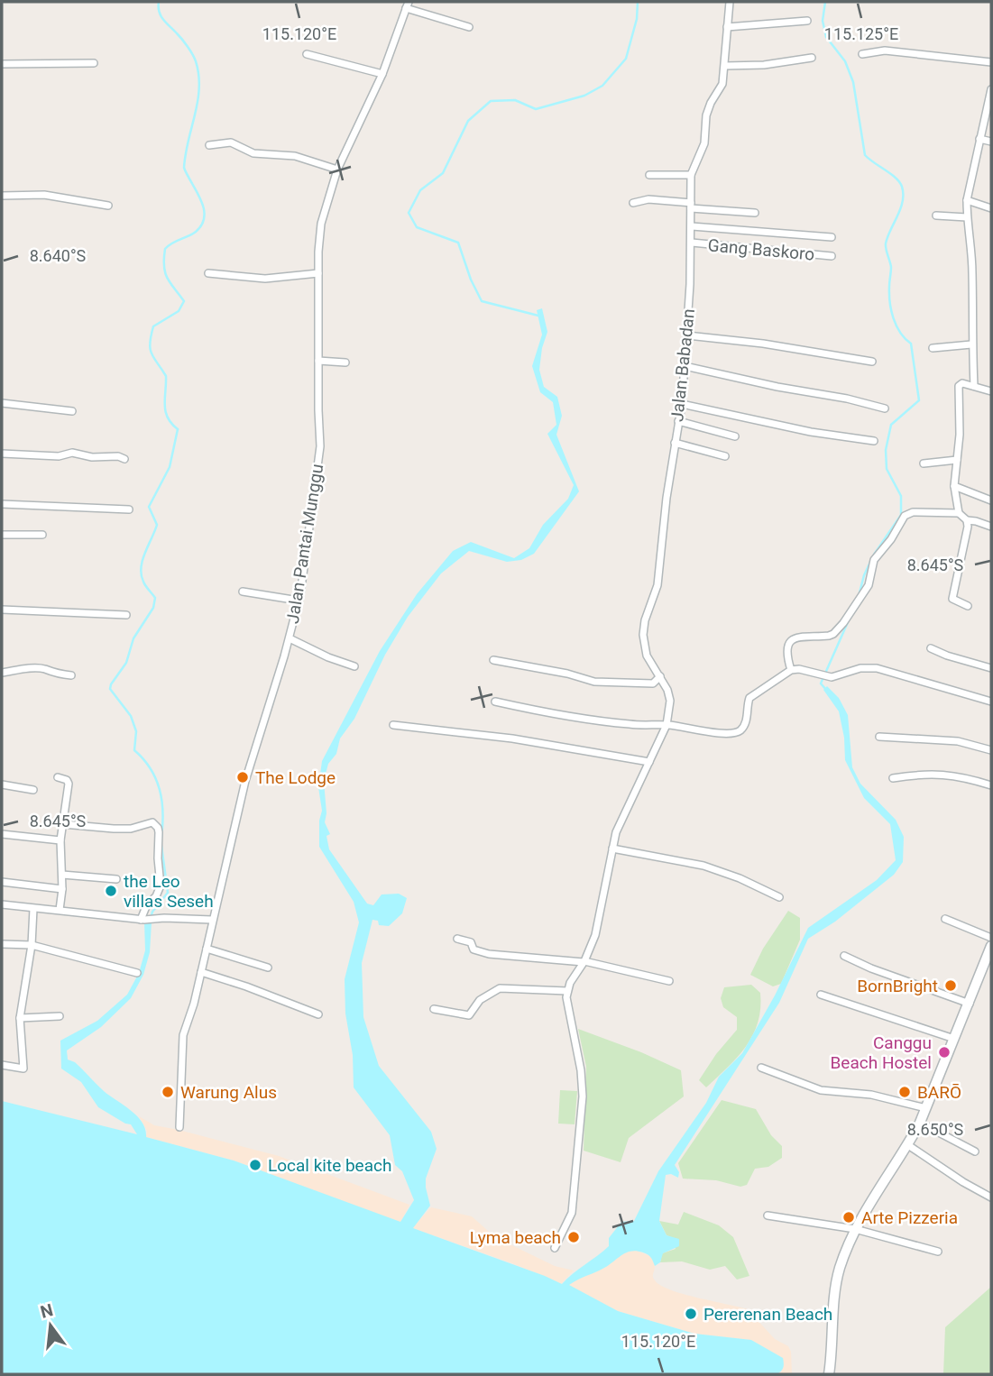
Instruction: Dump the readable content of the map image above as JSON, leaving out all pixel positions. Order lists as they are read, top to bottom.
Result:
{
  "streets": {
    "street": ["Gang Baskoro", "Jalan Babadan", "Jalan Pantai Munggu"]
  },
  "crossings": [
    ["Gang Baskoro", "Jalan Babadan"]
  ],
  "places": [
    "The Lodge",
    "the Leo villas Seseh",
    "BornBright",
    "Canggu Beach Hostel",
    "Warung Alus",
    "BARŌ",
    "Local kite beach",
    "Arte Pizzeria",
    "Lyma beach",
    "Pererenan Beach"
  ],
  "north": "top",
  "coordinates": [
    "115.120°E",
    "115.125°E",
    "8.640°S",
    "8.645°S",
    "8.650°S"
  ]
}
